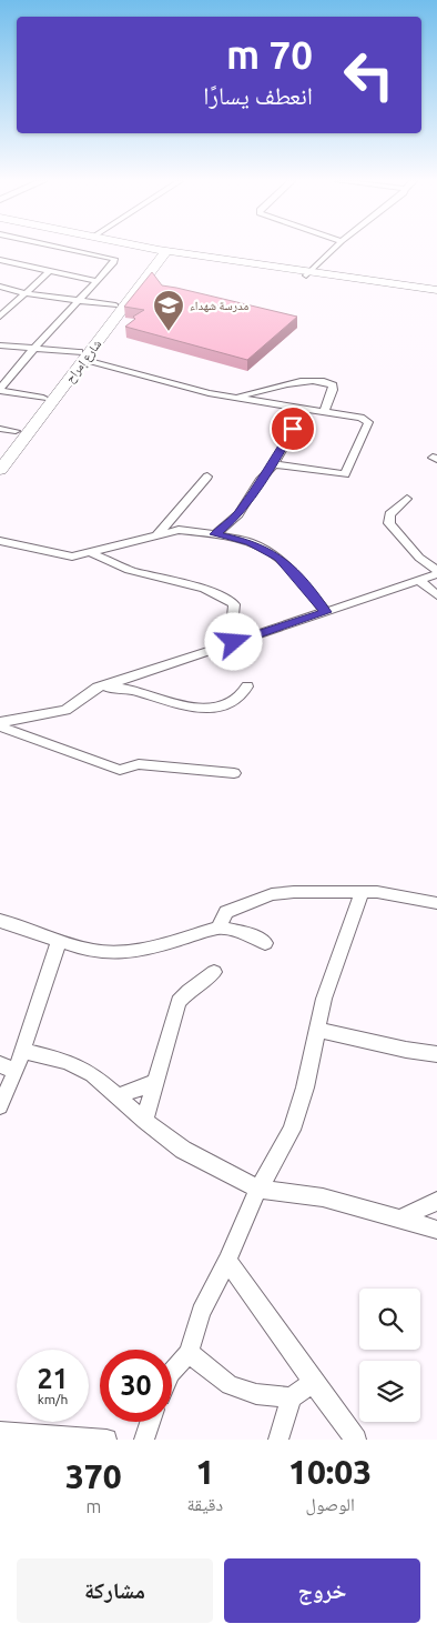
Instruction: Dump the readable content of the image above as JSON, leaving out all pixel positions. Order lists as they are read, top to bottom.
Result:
{
  "streets": {
    "main road": ["شارع إمراح"]
  },
  "places": {
    "school or university": ["مدرسة شهداء"]
  },
  "page": {
    "turn": ["70 m", "انعطف يسارًا"],
    "speed": "21 km/h",
    "limit": "30",
    "eta": [
      "10:03",
      "الوصول",
      "1",
      "دقيقة",
      "370",
      "m"
    ],
    "buttons": ["خروج", "مشاركة"]
  }
}
